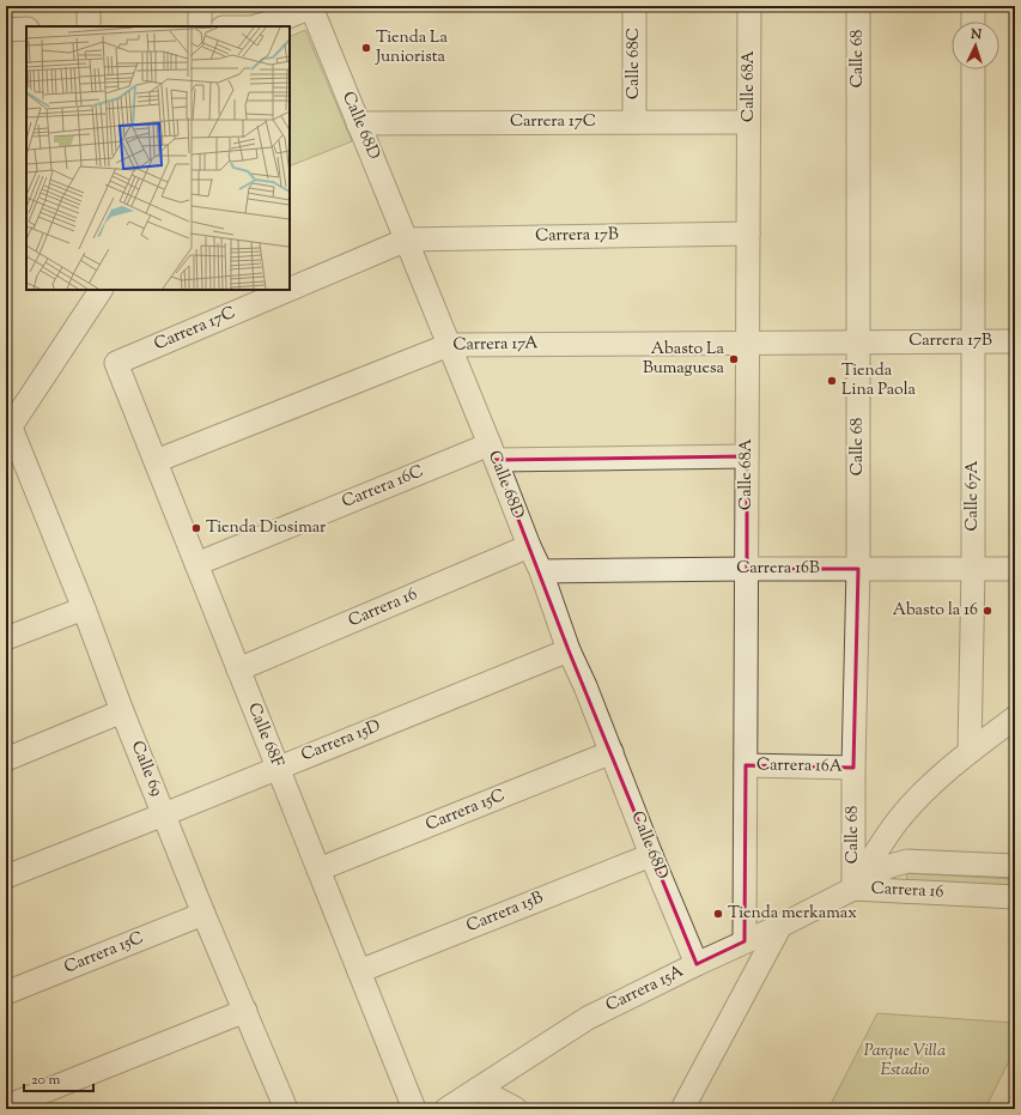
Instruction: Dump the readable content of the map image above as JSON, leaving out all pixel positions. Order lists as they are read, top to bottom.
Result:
{
  "streets": {
    "street": [
      "Calle 68",
      "Calle 68C",
      "Calle 68A",
      "Carrera 17C",
      "Calle 68D",
      "Carrera 17B",
      "Carrera 17A",
      "Carrera 16C",
      "Calle 67A",
      "Carrera 16B",
      "Carrera 16",
      "Calle 68F",
      "Carrera 15D",
      "Carrera 16A",
      "Calle 69",
      "Carrera 15C",
      "Carrera 15B",
      "Carrera 15A"
    ]
  },
  "crossings": [
    ["Calle 68", "Carrera 17B"],
    ["Calle 68", "Carrera 17A"],
    ["Calle 68", "Carrera 16B"],
    ["Calle 68", "Carrera 16"],
    ["Calle 68", "Carrera 16A"],
    ["Calle 68", "Carrera 15A"],
    ["Calle 68C", "Carrera 17C"],
    ["Calle 68A", "Carrera 17C"],
    ["Calle 68A", "Carrera 17B"],
    ["Calle 68A", "Carrera 17A"],
    ["Calle 68A", "Carrera 16C"],
    ["Calle 68A", "Carrera 16B"],
    ["Calle 68A", "Carrera 16A"],
    ["Calle 68A", "Carrera 15A"],
    ["Carrera 17C", "Calle 68D"],
    ["Carrera 17C", "Carrera 17B"],
    ["Carrera 17C", "Calle 68F"],
    ["Calle 68D", "Carrera 17B"],
    ["Calle 68D", "Carrera 17A"],
    ["Calle 68D", "Carrera 16C"],
    ["Calle 68D", "Carrera 16B"],
    ["Calle 68D", "Carrera 16"],
    ["Calle 68D", "Carrera 15D"],
    ["Calle 68D", "Carrera 15C"],
    ["Calle 68D", "Carrera 15B"],
    ["Calle 68D", "Carrera 15A"],
    ["Carrera 17B", "Carrera 17A"],
    ["Carrera 17B", "Calle 67A"],
    ["Carrera 17A", "Calle 68F"],
    ["Carrera 16C", "Calle 68F"],
    ["Calle 67A", "Carrera 16B"],
    ["Carrera 16", "Calle 68F"],
    ["Carrera 16", "Carrera 15A"],
    ["Calle 68F", "Carrera 15D"],
    ["Calle 68F", "Carrera 15C"],
    ["Calle 68F", "Carrera 15B"],
    ["Carrera 15D", "Calle 69"],
    ["Calle 69", "Carrera 15C"]
  ],
  "parks": ["Parque Villa Estadio"],
  "places": [
    "Tienda La Juniorista",
    "Abasto La Bumaguesa",
    "Tienda Lina Paola",
    "Tienda Diosimar",
    "Abasto la 16",
    "Tienda merkamax"
  ],
  "scale_bar": "20 m",
  "north": "top"
}
